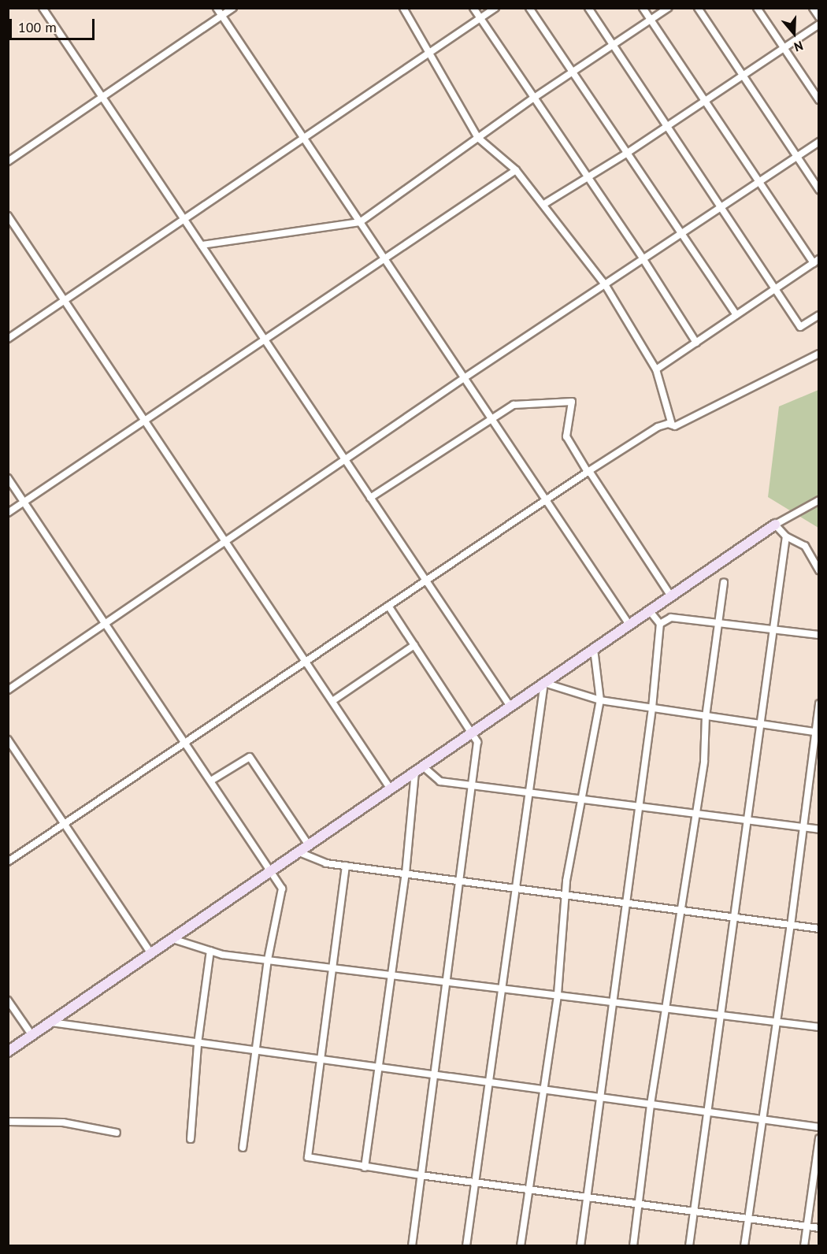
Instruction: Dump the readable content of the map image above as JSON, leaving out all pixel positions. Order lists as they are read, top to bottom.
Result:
{
  "scale_bar": "100 m",
  "north": "bottom"
}
